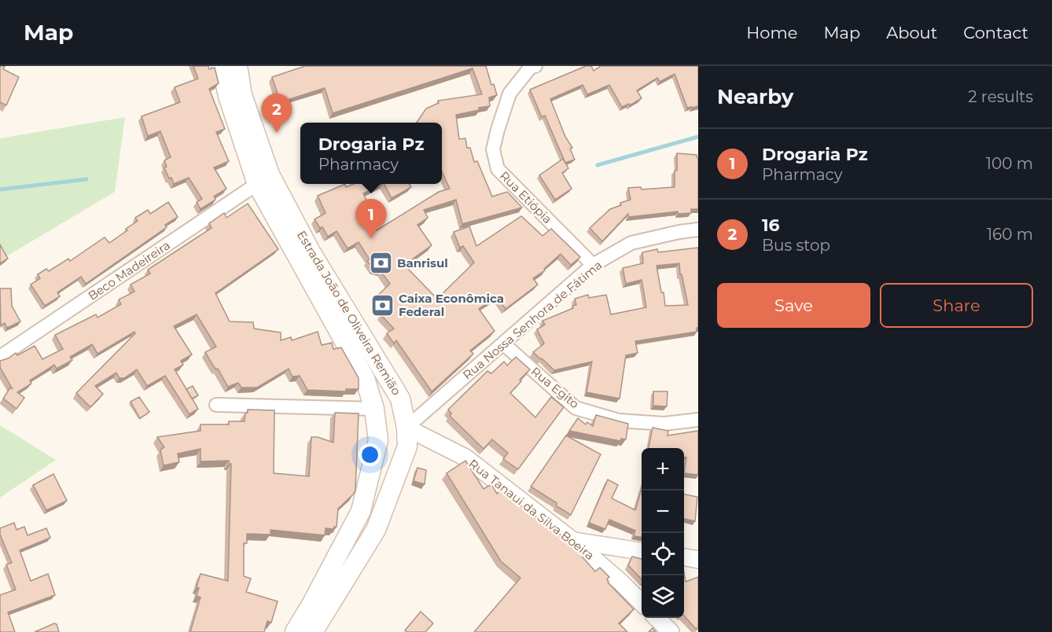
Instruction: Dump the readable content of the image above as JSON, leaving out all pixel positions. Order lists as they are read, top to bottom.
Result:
{
  "streets": {
    "main road": ["Estrada João de Oliveira Remião"],
    "street": [
      "Rua Etiópia",
      "Beco Madeireira",
      "Rua Nossa Senhora de Fátima",
      "Rua Egito",
      "Rua Tanaui da Silva Boeira"
    ]
  },
  "crossings": [
    ["Rua Etiópia", "Rua Nossa Senhora de Fátima"],
    ["Beco Madeireira", "Estrada João de Oliveira Remião"],
    ["Estrada João de Oliveira Remião", "Rua Nossa Senhora de Fátima"],
    ["Estrada João de Oliveira Remião", "Rua Tanaui da Silva Boeira"],
    ["Rua Nossa Senhora de Fátima", "Rua Egito"],
    ["Rua Nossa Senhora de Fátima", "Rua Tanaui da Silva Boeira"]
  ],
  "places": {
    "bank": ["Banrisul", "Caixa Econômica Federal"]
  },
  "page": {
    "header": "Map",
    "nav": [
      "Home",
      "Map",
      "About",
      "Contact"
    ],
    "heading": ["Nearby", "2 results"],
    "pins": ["2", "1"],
    "popup": ["Drogaria Pz", "Pharmacy"],
    "list": [
      {
        "mark": "1",
        "name": "Drogaria Pz",
        "note": "Pharmacy",
        "value": "100 m"
      },
      {
        "mark": "2",
        "name": "16",
        "note": "Bus stop",
        "value": "160 m"
      }
    ],
    "buttons": ["Save", "Share"],
    "map_buttons": ["+", "−"]
  }
}
